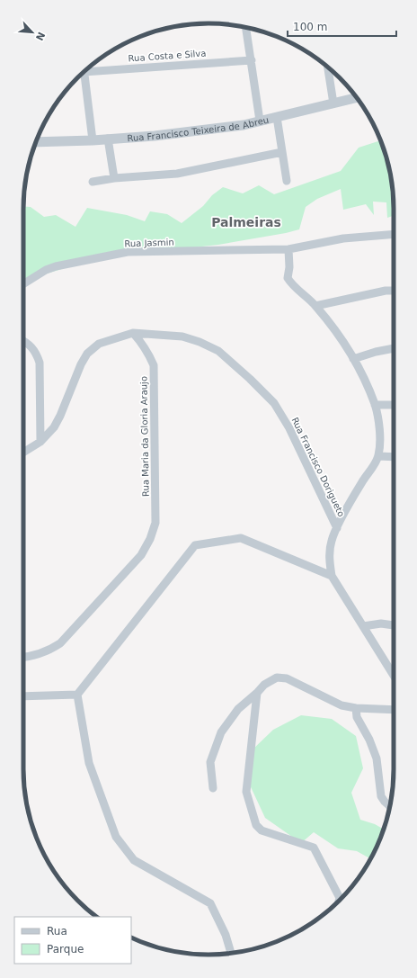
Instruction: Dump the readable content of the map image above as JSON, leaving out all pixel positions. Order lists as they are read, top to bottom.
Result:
{
  "streets": {
    "street": [
      "Rua Costa e Silva",
      "Rua Francisco Teixeira de Abreu",
      "Rua Jasmin",
      "Rua Maria da Gloria Araujo",
      "Rua Francisco Dorigueto"
    ]
  },
  "crossings": [
    ["Rua Maria da Gloria Araujo", "Rua Francisco Dorigueto"]
  ],
  "districts": ["Palmeiras"],
  "legend": ["Rua", "Parque"],
  "scale_bar": "100 m",
  "north": "bottom right"
}
